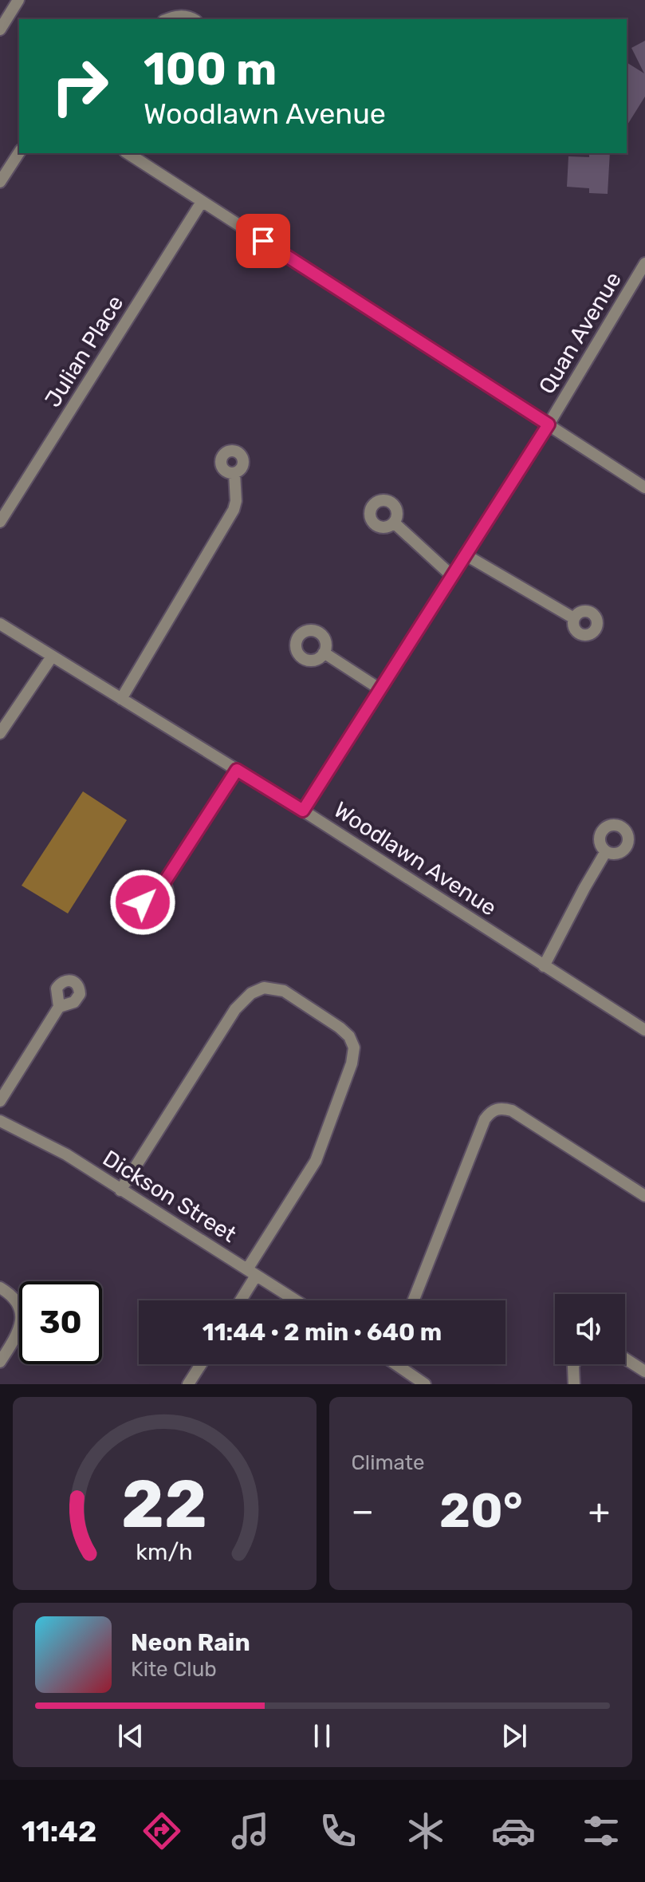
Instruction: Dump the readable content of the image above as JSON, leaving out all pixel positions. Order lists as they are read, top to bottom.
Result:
{
  "streets": {
    "street": [
      "Quan Avenue",
      "Julian Place",
      "Woodlawn Avenue",
      "Dickson Street"
    ]
  },
  "crossings": [
    ["Quan Avenue", "Woodlawn Avenue"]
  ],
  "page": {
    "turn": ["100 m", "Woodlawn Avenue"],
    "limit": "30",
    "trip": "11:44 · 2 min · 640 m",
    "tile": "Climate",
    "heat": ["−", "20°", "+"],
    "song": ["Neon Rain", "Kite Club"],
    "tabs": "11:42",
    "gauge": ["22", "km/h"]
  }
}
